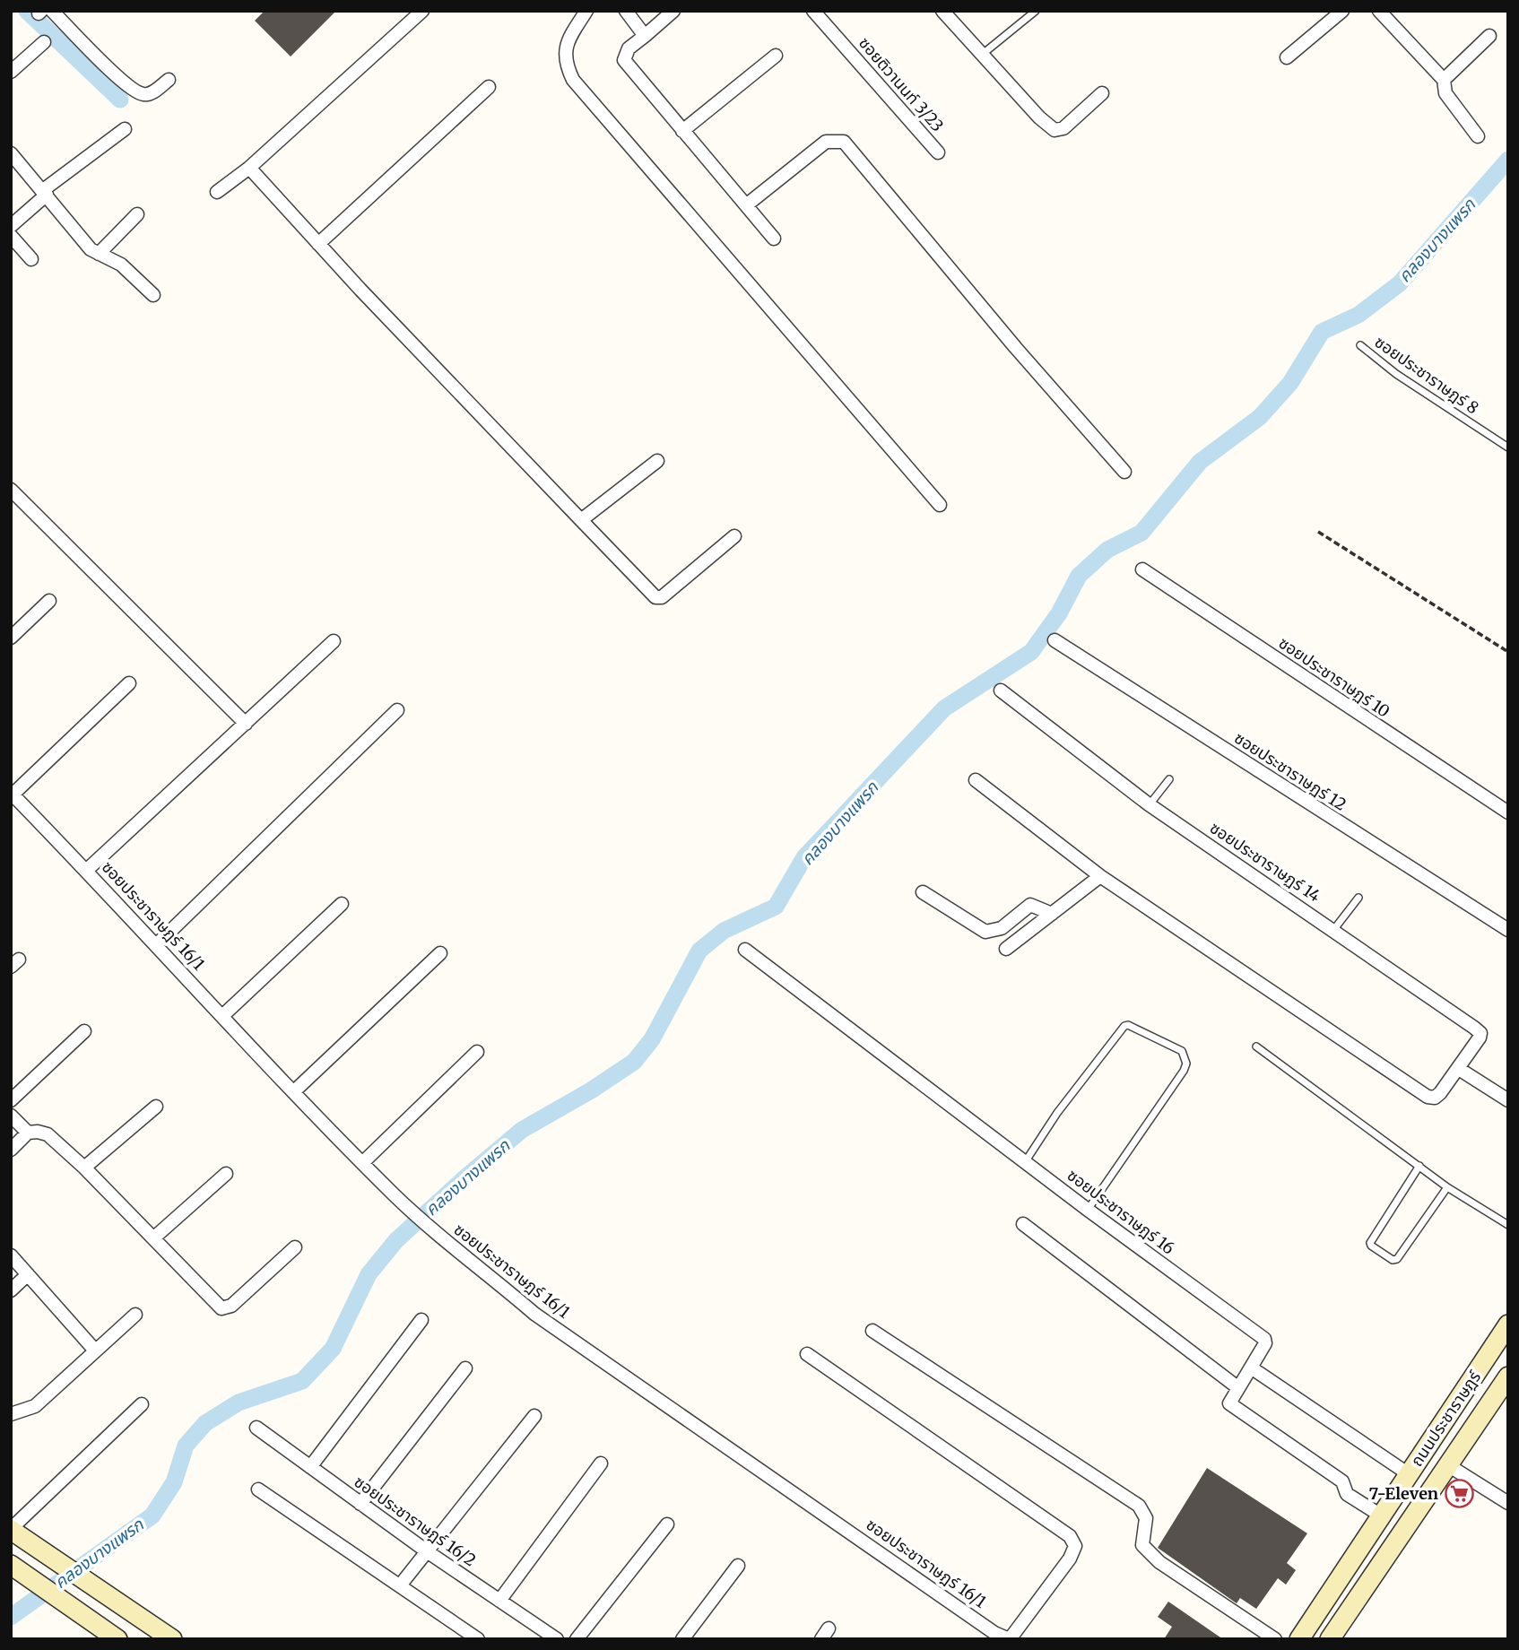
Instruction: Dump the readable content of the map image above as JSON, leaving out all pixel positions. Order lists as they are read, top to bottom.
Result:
{
  "streets": {
    "main road": ["ถนนประชาราษฎร์"],
    "street": [
      "ซอยติวานนท์ 3/23",
      "ซอยประชาราษฏร์ 10",
      "ซอยประชาราษฏร์ 12",
      "ซอยประชาราษฏร์ 14",
      "ซอยประชาราษฎร์ 16/1",
      "ซอยประชาราษฎร์ 16",
      "ซอยประชาราษฎร์ 16/2"
    ],
    "lane": ["ซอยประชาราษฎร์ 8"]
  },
  "water": ["คลองบางแพรก"],
  "places": {
    "supermarket": ["7-Eleven"]
  }
}
